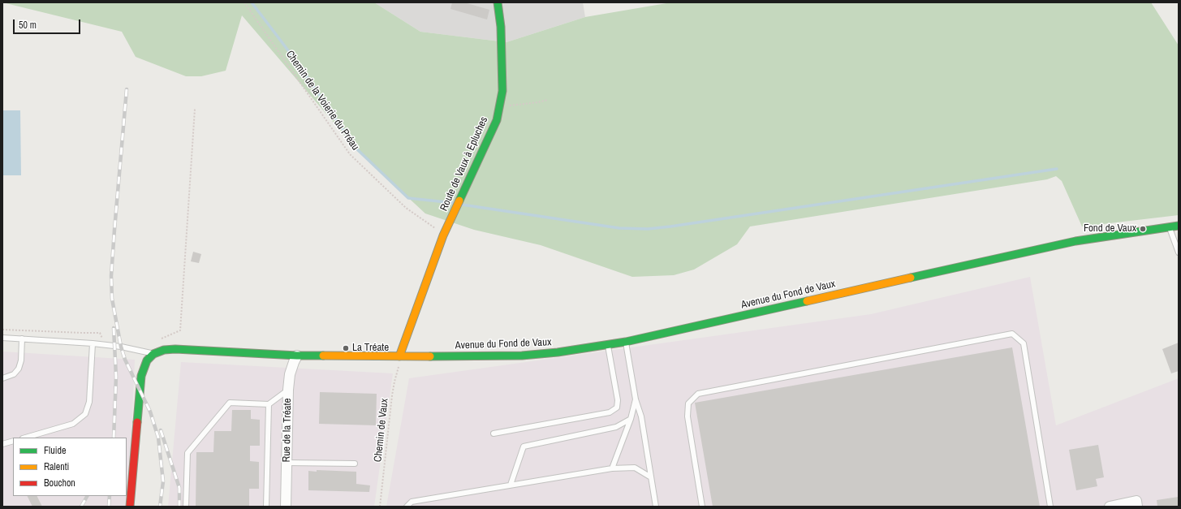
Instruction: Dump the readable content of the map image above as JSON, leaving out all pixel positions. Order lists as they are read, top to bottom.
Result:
{
  "streets": {
    "street": ["Route de Vaux à Epluches", "Avenue du Fond de Vaux", "Rue de la Tréate"],
    "path": ["Chemin de la Voierie du Préau", "Chemin de Vaux"]
  },
  "crossings": [
    ["Chemin de la Voierie du Préau", "Route de Vaux à Epluches"],
    ["Route de Vaux à Epluches", "Avenue du Fond de Vaux"],
    ["Route de Vaux à Epluches", "Chemin de Vaux"],
    ["Avenue du Fond de Vaux", "Rue de la Tréate"],
    ["Avenue du Fond de Vaux", "Chemin de Vaux"]
  ],
  "places": ["Fond de Vaux", "La Tréate"],
  "legend": ["Fluide", "Ralenti", "Bouchon"],
  "scale_bar": "50 m"
}
